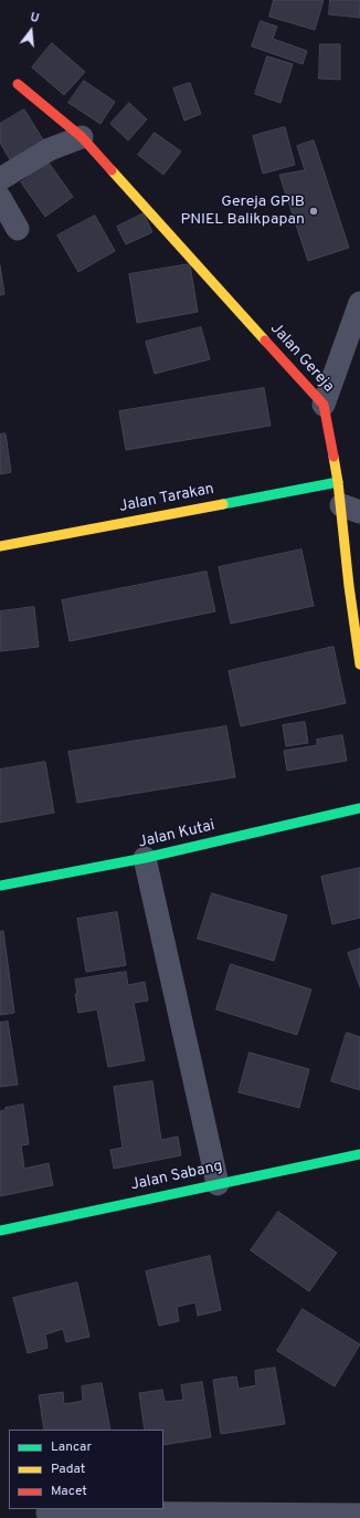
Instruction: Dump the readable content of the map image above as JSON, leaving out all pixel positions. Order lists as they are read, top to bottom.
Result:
{
  "streets": {
    "street": [
      "Jalan Gereja",
      "Jalan Tarakan",
      "Jalan Kutai",
      "Jalan Sabang"
    ]
  },
  "crossings": [
    ["Jalan Gereja", "Jalan Tarakan"]
  ],
  "places": ["Gereja GPIB PNIEL Balikpapan"],
  "legend": ["Lancar", "Padat", "Macet"],
  "north": "top"
}
